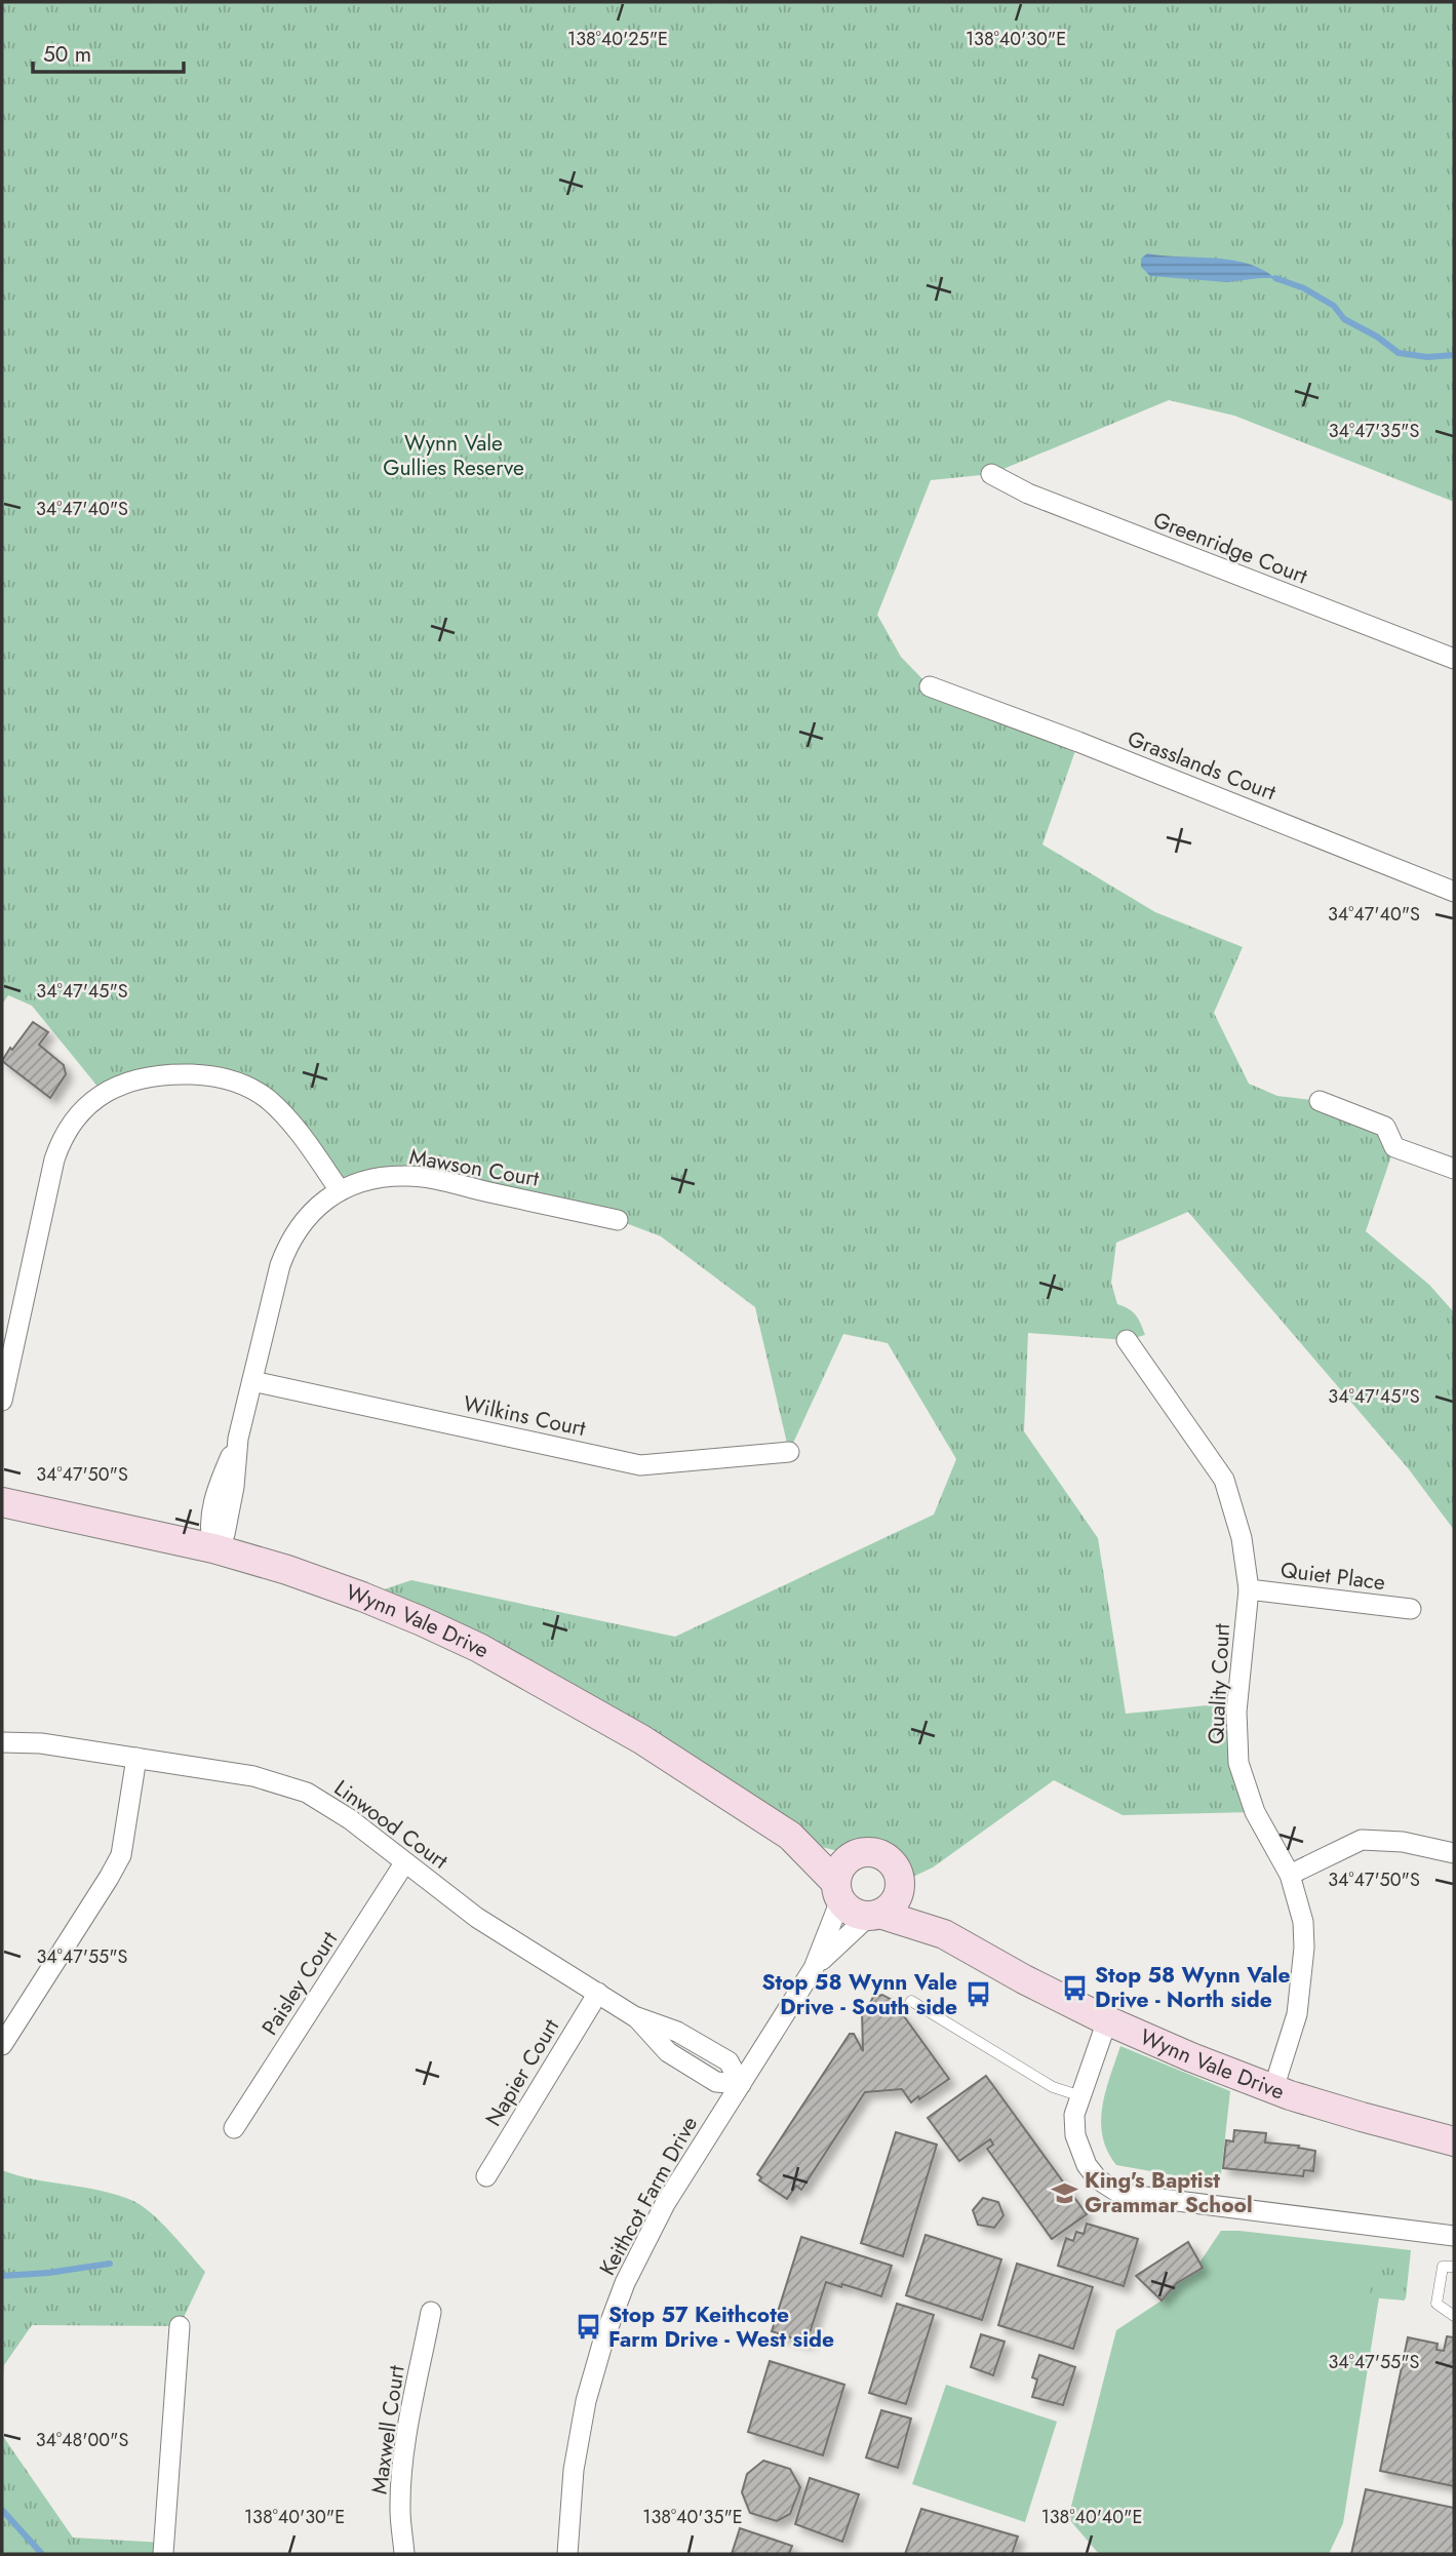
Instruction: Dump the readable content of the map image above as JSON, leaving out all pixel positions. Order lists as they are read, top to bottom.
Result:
{
  "streets": {
    "main road": ["Wynn Vale Drive"],
    "street": [
      "Greenridge Court",
      "Grasslands Court",
      "Mawson Court",
      "Wilkins Court",
      "Quiet Place",
      "Quality Court",
      "Linwood Court",
      "Paisley Court",
      "Napier Court",
      "Keithcot Farm Drive",
      "Maxwell Court"
    ]
  },
  "crossings": [
    ["Mawson Court", "Wilkins Court"],
    ["Mawson Court", "Wynn Vale Drive"],
    ["Quiet Place", "Quality Court"],
    ["Wynn Vale Drive", "Quality Court"],
    ["Wynn Vale Drive", "Keithcot Farm Drive"],
    ["Linwood Court", "Paisley Court"],
    ["Linwood Court", "Napier Court"],
    ["Linwood Court", "Keithcot Farm Drive"]
  ],
  "parks": ["Wynn Vale Gullies Reserve"],
  "places": {
    "bus stop": ["Stop 58 Wynn Vale Drive - North side", "Stop 58 Wynn Vale Drive - South side", "Stop 57 Keithcote Farm Drive - West side"],
    "school or university": ["King's Baptist Grammar School"]
  },
  "scale_bar": "50 m",
  "coordinates": [
    "138°40'25\"E",
    "138°40'30\"E",
    "34°47'35\"S",
    "34°47'40\"S",
    "34°47'45\"S",
    "34°47'50\"S",
    "34°47'55\"S",
    "34°48'00\"S",
    "138°40'35\"E",
    "138°40'40\"E"
  ]
}
